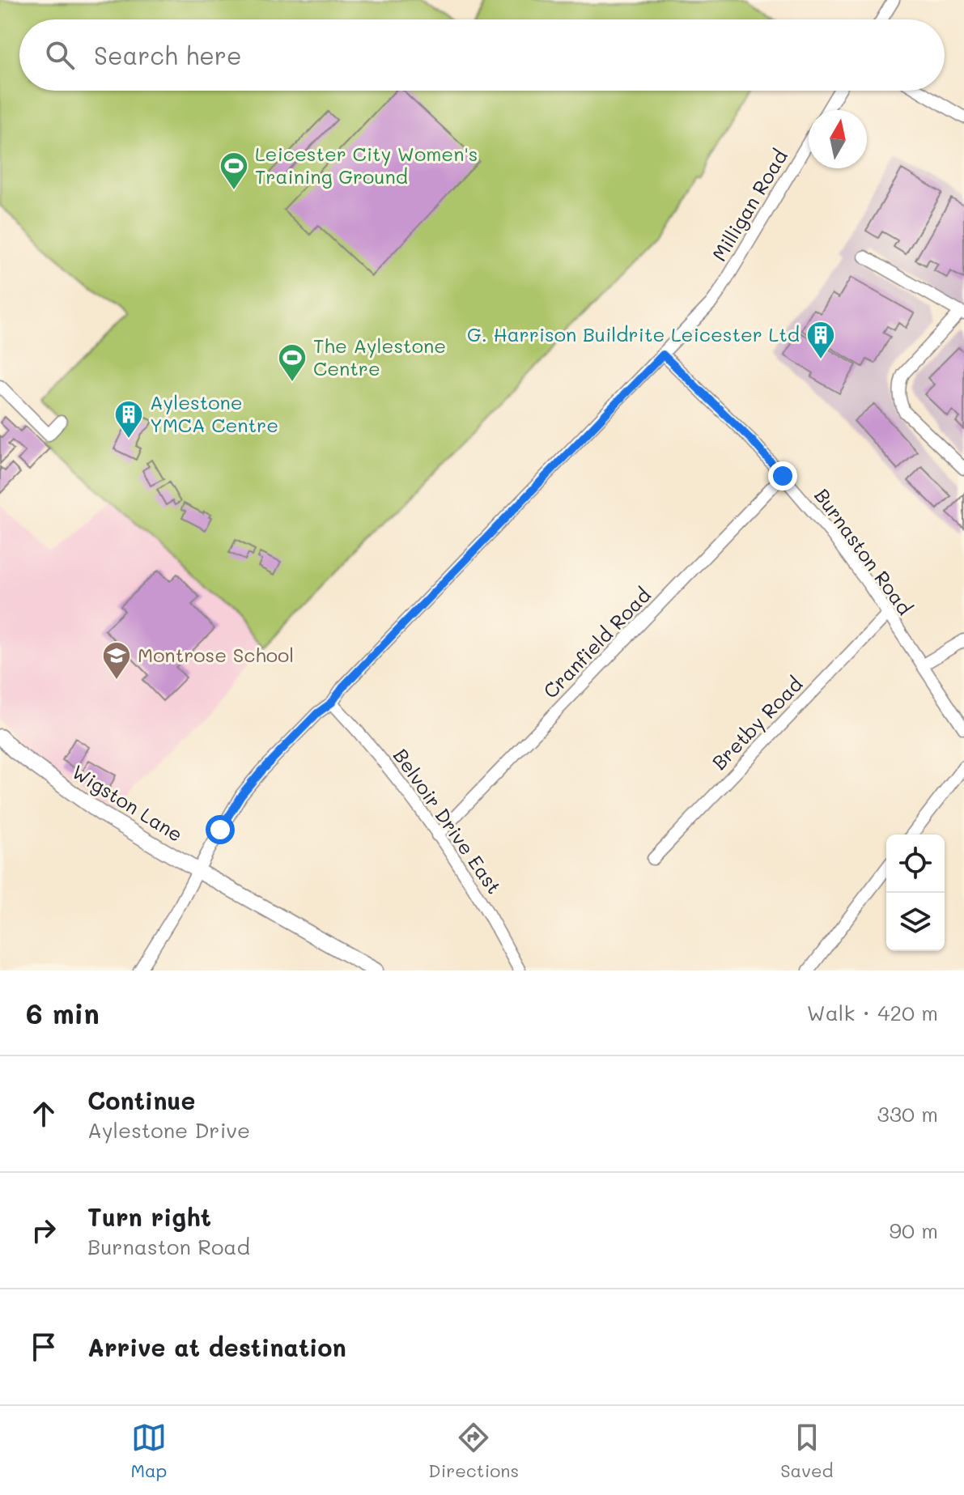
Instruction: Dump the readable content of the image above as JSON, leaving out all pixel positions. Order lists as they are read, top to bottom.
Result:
{
  "streets": {
    "street": [
      "Milligan Road",
      "Burnaston Road",
      "Cranfield Road",
      "Bretby Road",
      "Wigston Lane",
      "Belvoir Drive East"
    ]
  },
  "crossings": [
    ["Milligan Road", "Burnaston Road"],
    ["Milligan Road", "Wigston Lane"],
    ["Milligan Road", "Belvoir Drive East"],
    ["Burnaston Road", "Cranfield Road"],
    ["Burnaston Road", "Bretby Road"],
    ["Cranfield Road", "Belvoir Drive East"]
  ],
  "places": {
    "sports": ["Leicester City Women's Training Ground", "The Aylestone Centre"],
    "building": ["G. Harrison Buildrite Leicester Ltd", "Aylestone YMCA Centre"],
    "school or university": ["Montrose School"]
  },
  "north": "top",
  "page": {
    "search": "Search here",
    "heading": ["6 min", "Walk · 420 m"],
    "list": [
      ["Continue", "Aylestone Drive", "330 m"],
      ["Turn right", "Burnaston Road", "90 m"],
      "Arrive at destination"
    ],
    "nav": ["Map", "Directions", "Saved"]
  }
}
